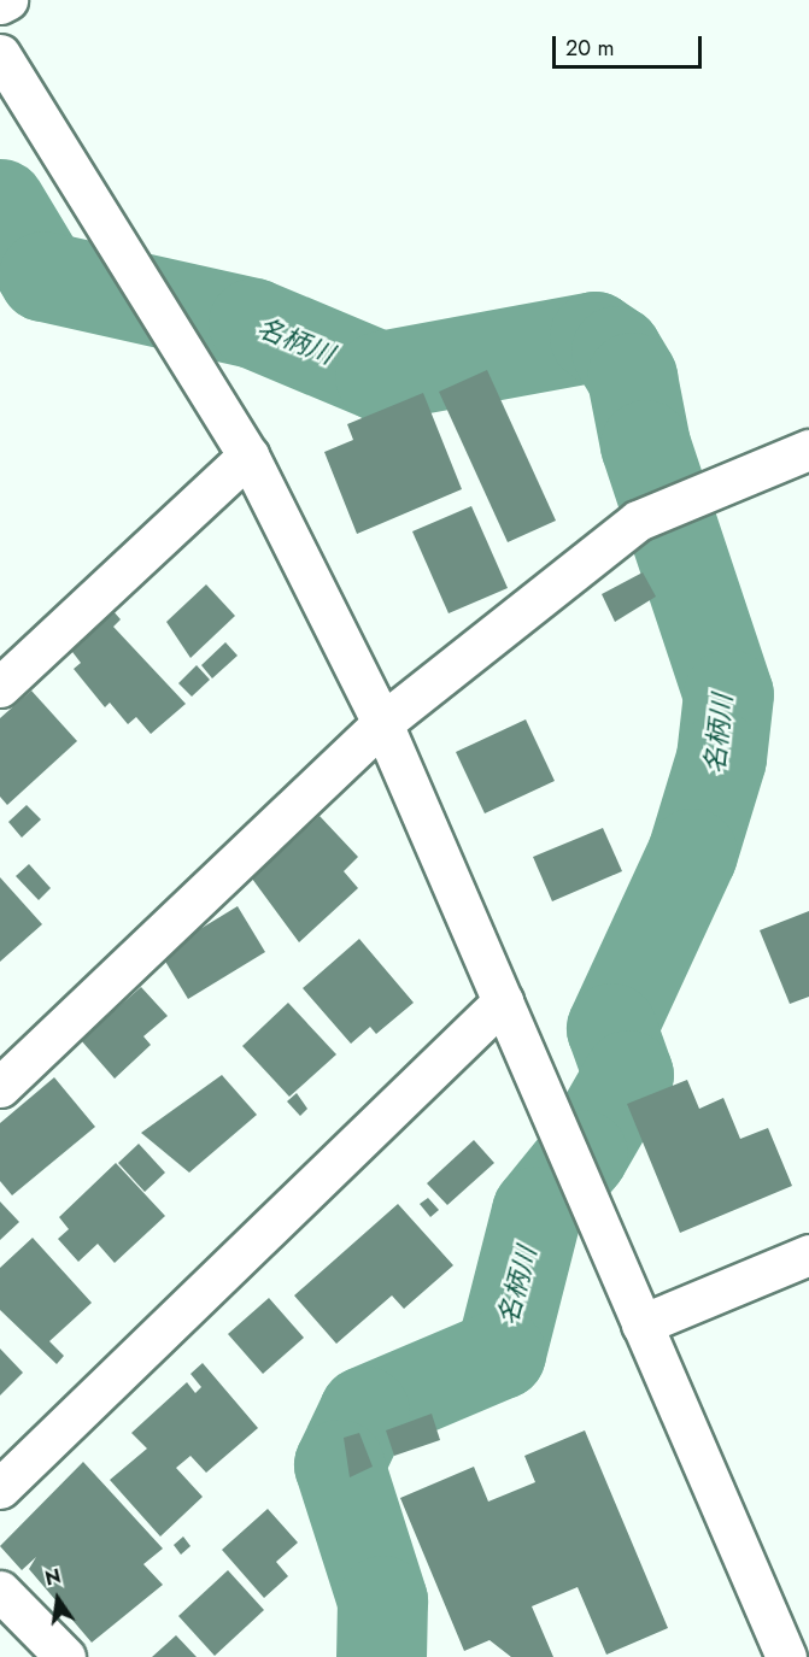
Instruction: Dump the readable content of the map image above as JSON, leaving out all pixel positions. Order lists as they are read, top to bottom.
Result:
{
  "water": ["名柄川"],
  "scale_bar": "20 m",
  "north": "top"
}
